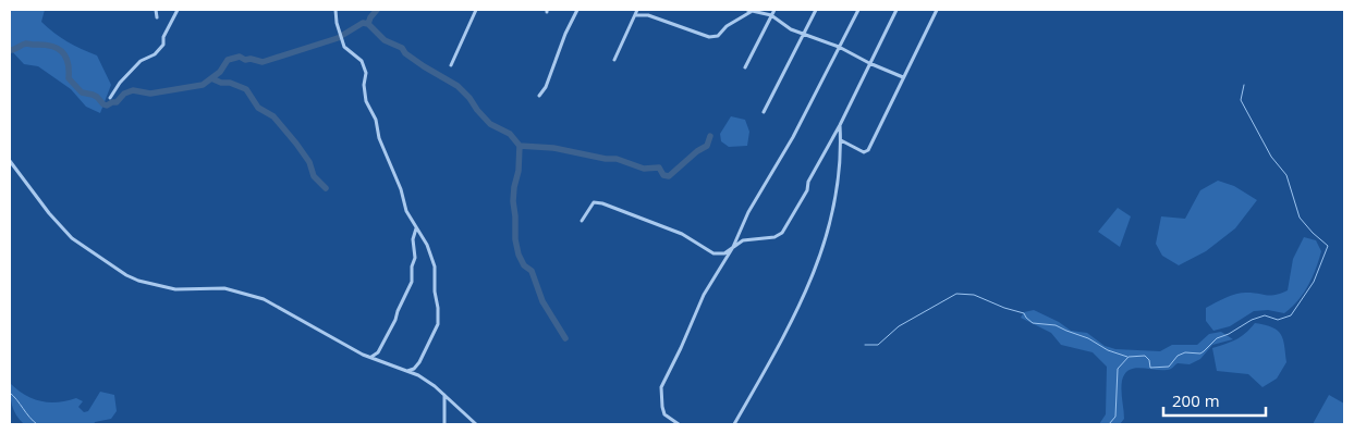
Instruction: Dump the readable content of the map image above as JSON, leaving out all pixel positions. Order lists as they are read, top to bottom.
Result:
{
  "scale_bar": "200 m"
}
